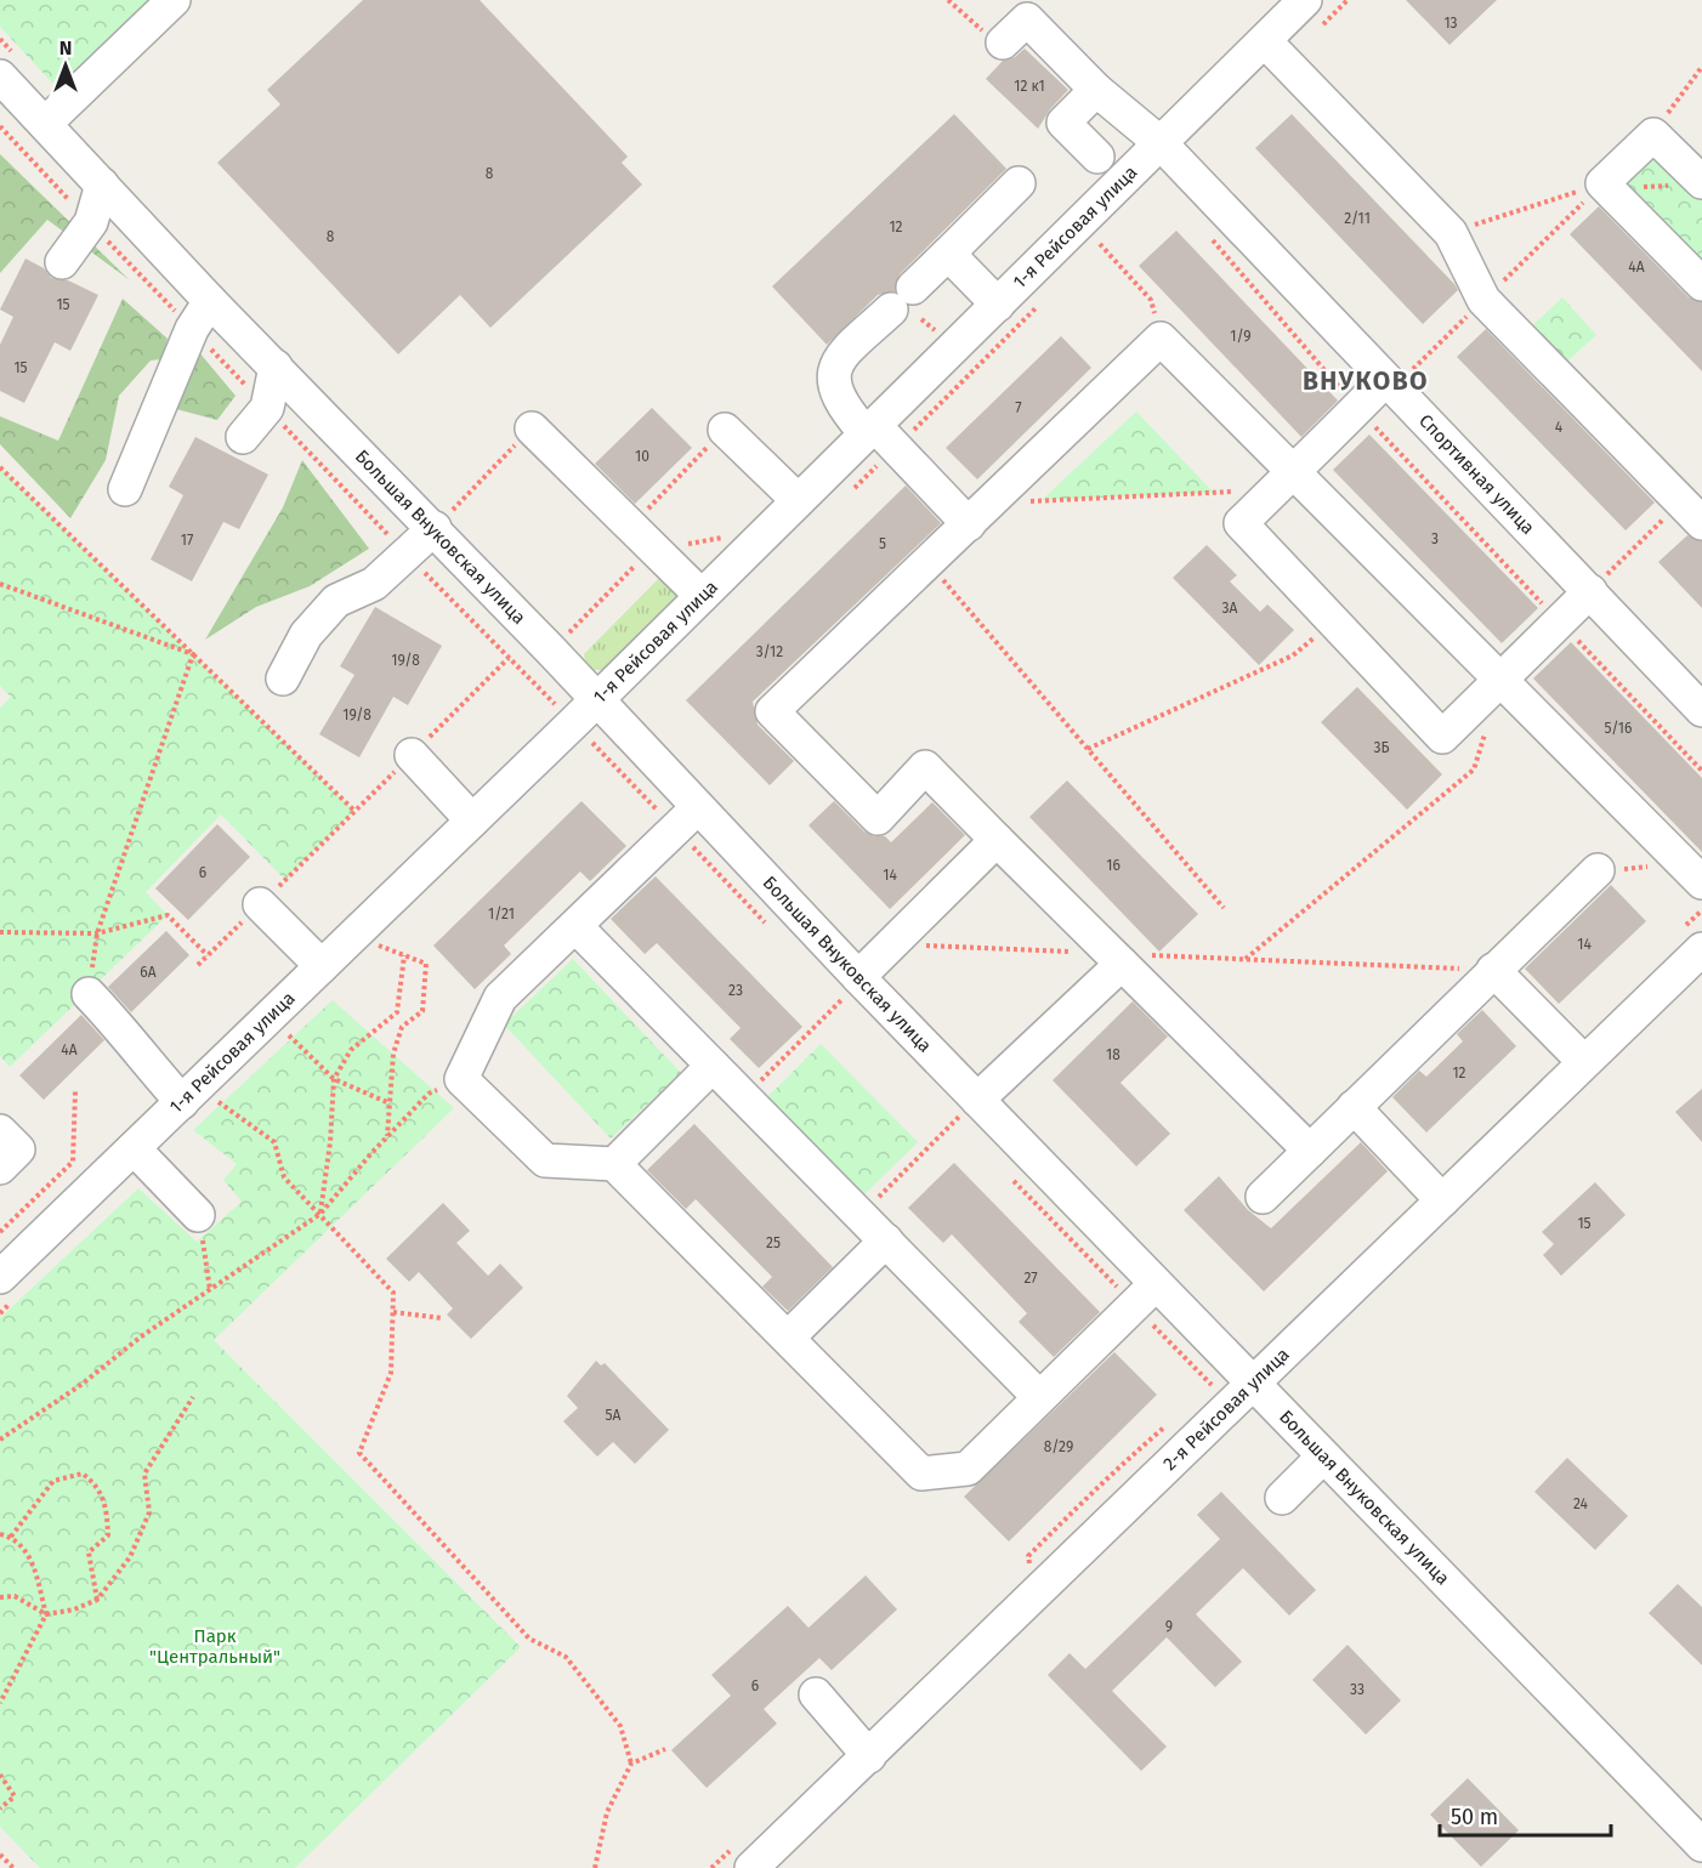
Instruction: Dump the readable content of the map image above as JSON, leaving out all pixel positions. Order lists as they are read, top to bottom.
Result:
{
  "streets": {
    "street": [
      "1-я Рейсовая улица",
      "Спортивная улица",
      "Большая Внуковская улица",
      "2-я Рейсовая улица"
    ]
  },
  "crossings": [
    ["1-я Рейсовая улица", "Спортивная улица"],
    ["1-я Рейсовая улица", "Большая Внуковская улица"],
    ["Большая Внуковская улица", "2-я Рейсовая улица"]
  ],
  "districts": ["ВНУКОВО"],
  "parks": ["Парк \"Центральный\""],
  "house_numbers": [
    "13",
    "12 к1",
    "8",
    "2/11",
    "12",
    "8",
    "4А",
    "15",
    "1/9",
    "15",
    "7",
    "4",
    "10",
    "3",
    "17",
    "5",
    "3А",
    "3/12",
    "19/8",
    "19/8",
    "5/16",
    "3Б",
    "16",
    "6",
    "14",
    "1/21",
    "14",
    "6А",
    "23",
    "4А",
    "18",
    "12",
    "15",
    "25",
    "27",
    "5А",
    "8/29",
    "24",
    "9",
    "6",
    "33"
  ],
  "scale_bar": "50 m",
  "north": "top"
}
